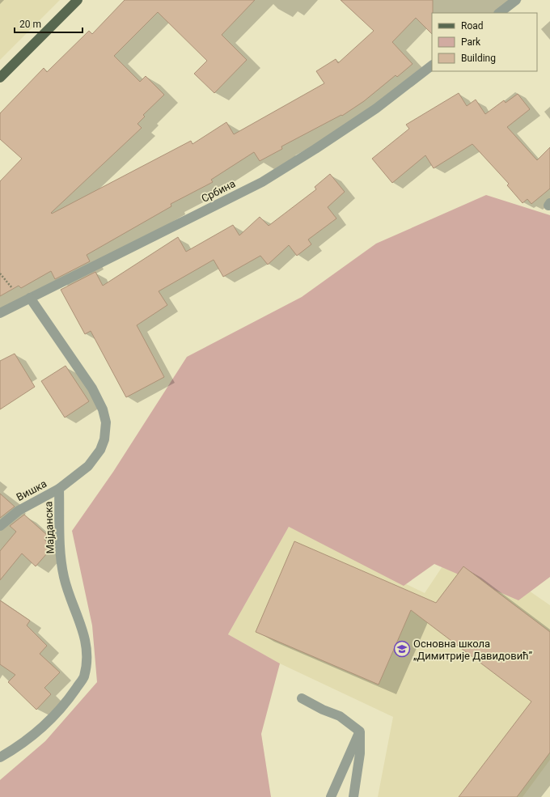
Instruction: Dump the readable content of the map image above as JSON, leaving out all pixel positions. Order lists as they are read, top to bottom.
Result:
{
  "streets": {
    "street": ["Србина", "Вишка", "Мајданска"]
  },
  "crossings": [
    ["Србина", "Мајданска"],
    ["Вишка", "Мајданска"]
  ],
  "places": {
    "school or university": ["Основна школа „Димитрије Давидовић”"]
  },
  "legend": ["Road", "Park", "Building"],
  "scale_bar": "20 m"
}
